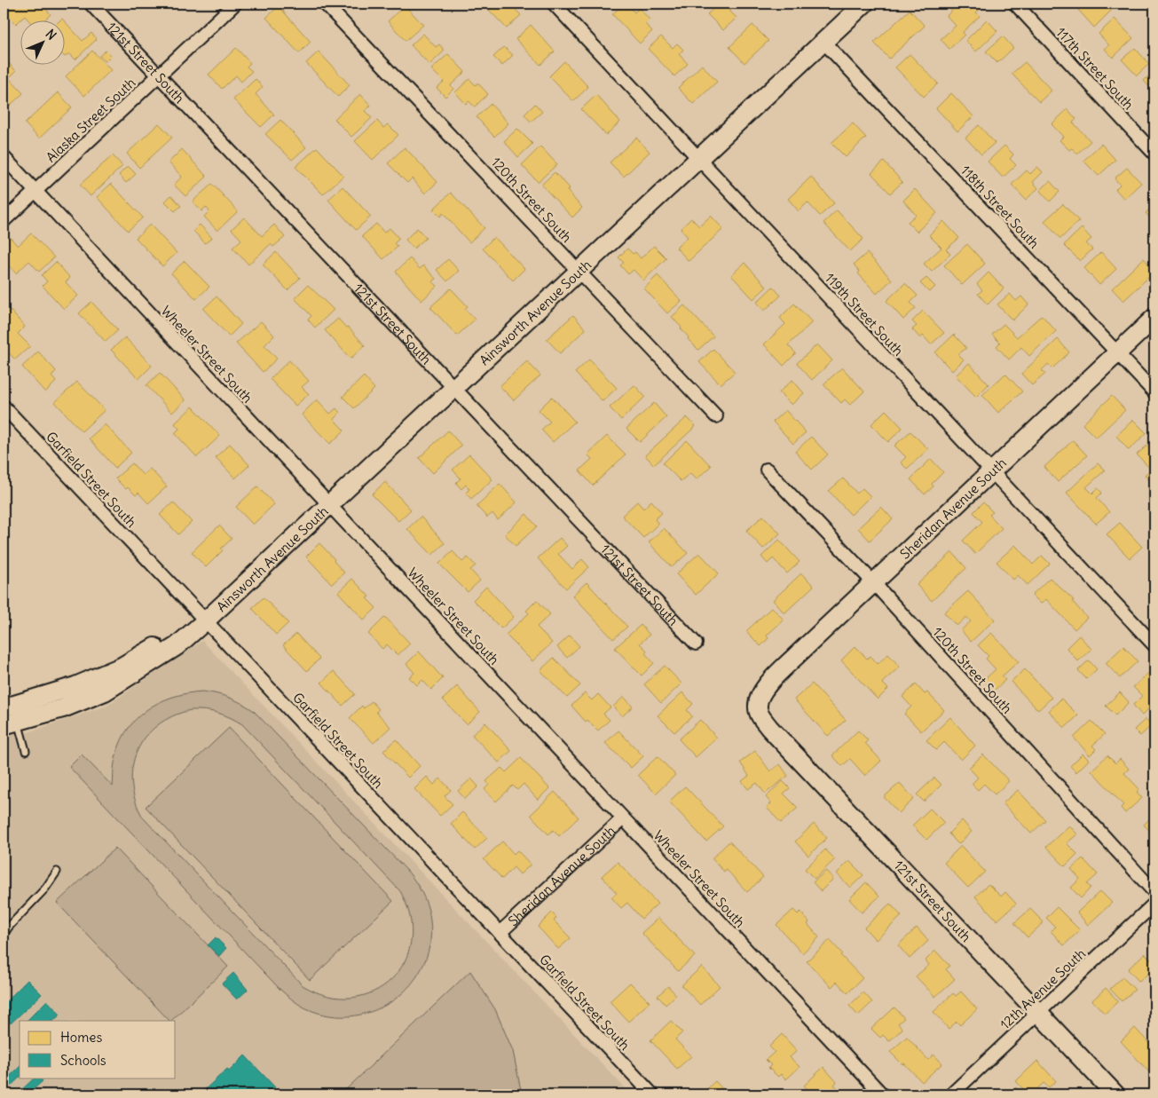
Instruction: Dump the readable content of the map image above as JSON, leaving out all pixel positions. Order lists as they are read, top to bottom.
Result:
{
  "streets": {
    "street": [
      "121st Street South",
      "117th Street South",
      "Alaska Street South",
      "120th Street South",
      "118th Street South",
      "Ainsworth Avenue South",
      "119th Street South",
      "Wheeler Street South",
      "Garfield Street South",
      "Sheridan Avenue South",
      "12th Avenue South"
    ]
  },
  "crossings": [
    ["121st Street South", "Alaska Street South"],
    ["121st Street South", "Ainsworth Avenue South"],
    ["121st Street South", "Sheridan Avenue South"],
    ["121st Street South", "12th Avenue South"],
    ["Alaska Street South", "Wheeler Street South"],
    ["120th Street South", "Ainsworth Avenue South"],
    ["120th Street South", "Sheridan Avenue South"],
    ["118th Street South", "Ainsworth Avenue South"],
    ["118th Street South", "Sheridan Avenue South"],
    ["Ainsworth Avenue South", "119th Street South"],
    ["Ainsworth Avenue South", "Wheeler Street South"],
    ["Ainsworth Avenue South", "Garfield Street South"],
    ["119th Street South", "Sheridan Avenue South"],
    ["Wheeler Street South", "Sheridan Avenue South"],
    ["Garfield Street South", "Sheridan Avenue South"]
  ],
  "legend": ["Homes", "Schools"],
  "north": "top right"
}
